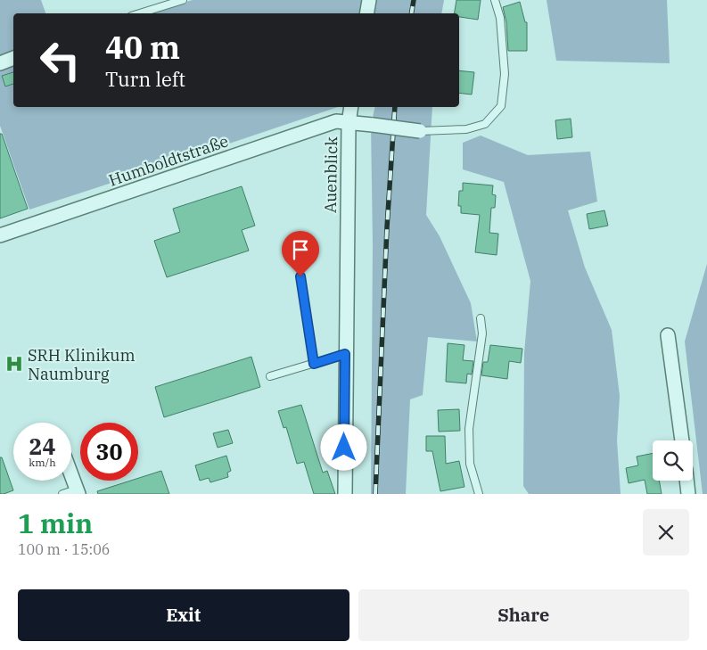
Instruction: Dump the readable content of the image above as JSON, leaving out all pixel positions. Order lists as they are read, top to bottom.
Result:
{
  "streets": {
    "street": ["Humboldtstraße", "Auenblick"]
  },
  "crossings": [
    ["Humboldtstraße", "Auenblick"]
  ],
  "places": {
    "hospital": ["SRH Klinikum Naumburg"]
  },
  "page": {
    "turn": ["40 m", "Turn left"],
    "speed": "24 km/h",
    "limit": "30",
    "heading": ["1 min", "100 m · 15:06"],
    "buttons": ["Exit", "Share"]
  }
}
